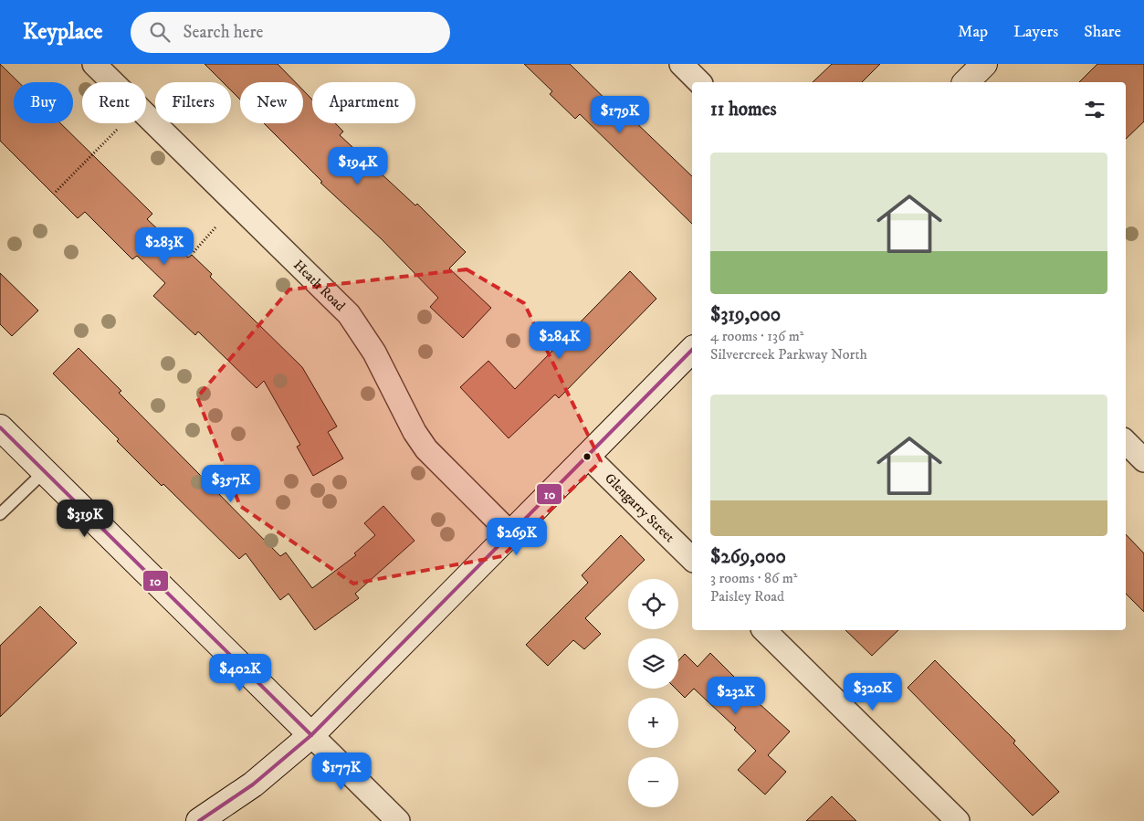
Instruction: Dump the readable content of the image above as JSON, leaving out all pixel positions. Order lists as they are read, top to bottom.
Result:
{
  "streets": {
    "street": ["Heath Road", "Glengarry Street"]
  },
  "lines": ["transit line 10"],
  "page": {
    "header": "Keyplace",
    "search": "Search here",
    "nav": ["Map", "Layers", "Share"],
    "chip": [
      "Buy",
      "Rent",
      "Filters",
      "New",
      "Apartment"
    ],
    "heading": "11 homes",
    "price": [
      "$179K",
      "$194K",
      "$283K",
      "$284K",
      "$357K",
      "$319K",
      "$269K",
      "$402K",
      "$320K",
      "$232K",
      "$177K"
    ],
    "list": [
      {
        "name": "$319,000",
        "note": "4 rooms · 136 m² · Silvercreek Parkway North"
      },
      {
        "name": "$269,000",
        "note": "3 rooms · 86 m² · Paisley Road"
      }
    ],
    "map_buttons": ["+", "−"]
  }
}
